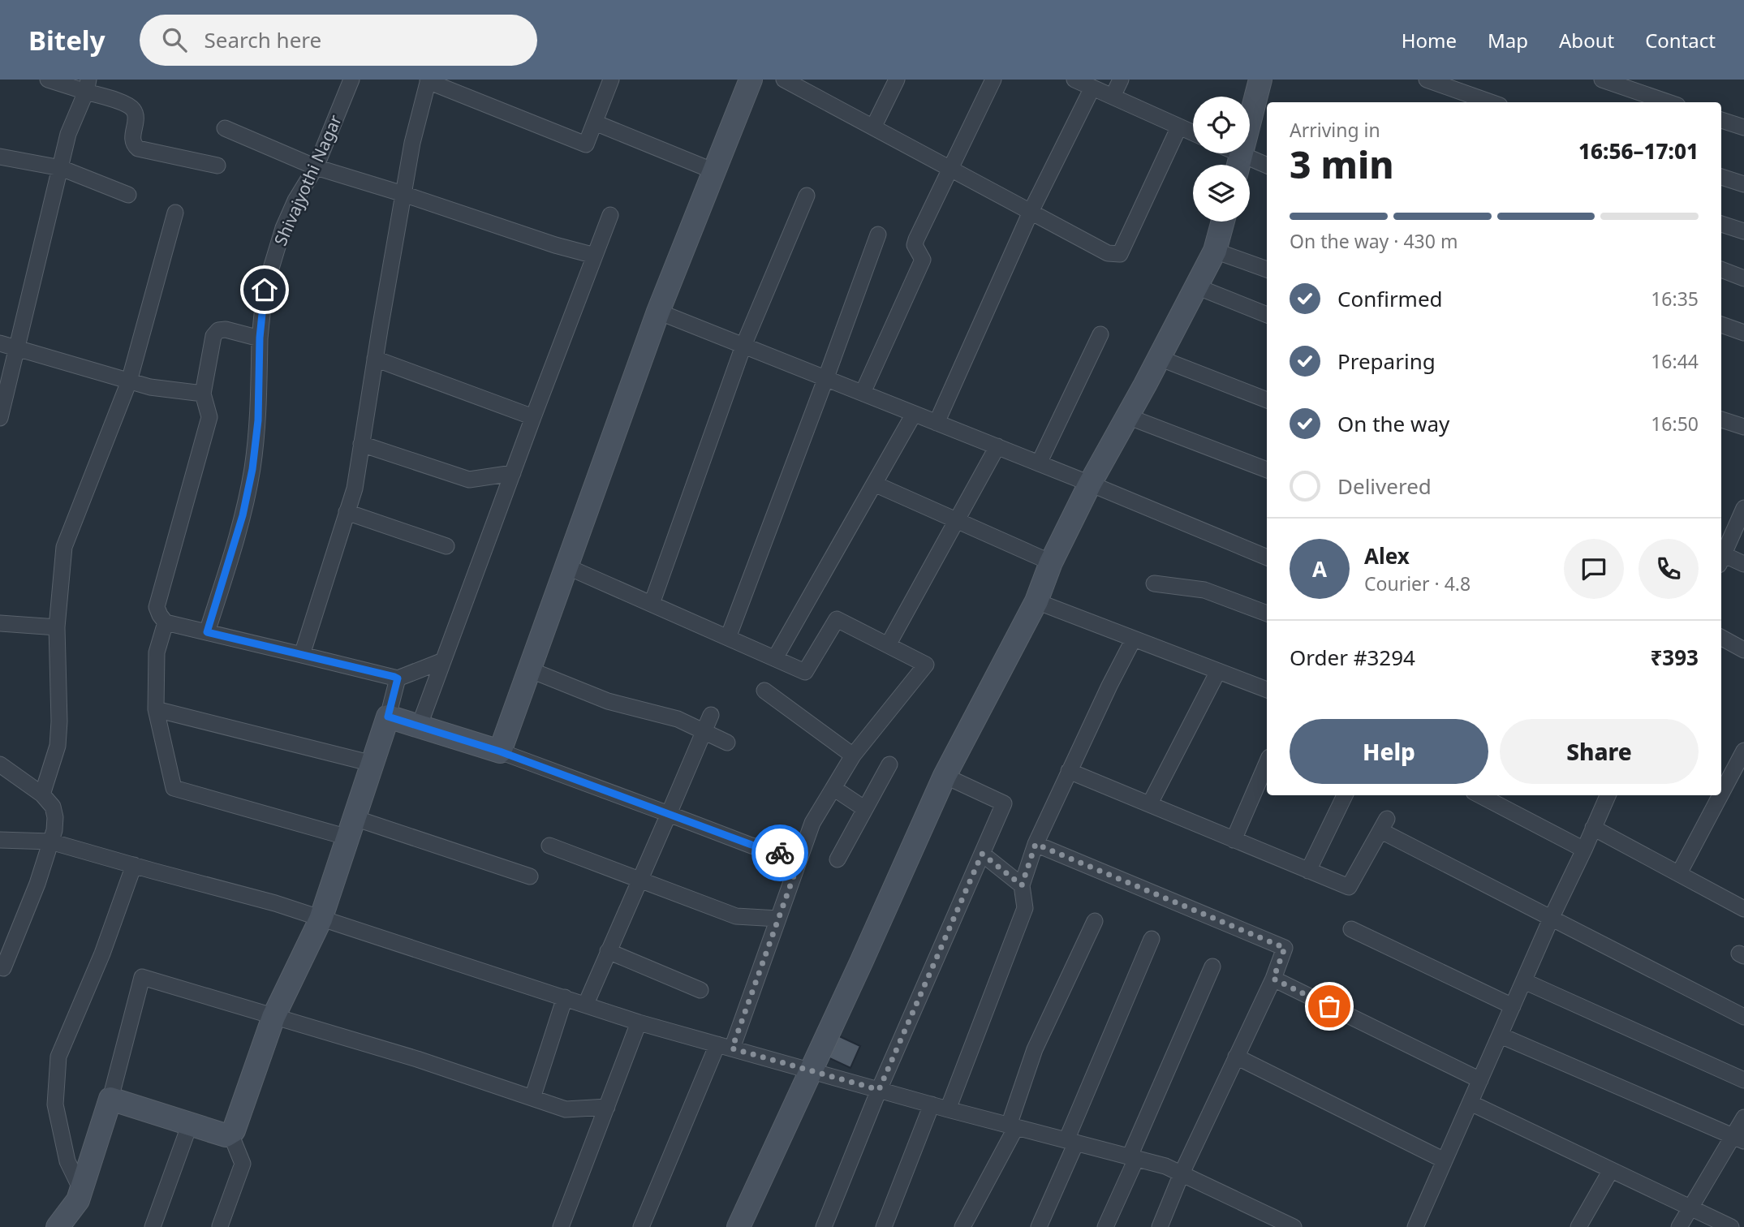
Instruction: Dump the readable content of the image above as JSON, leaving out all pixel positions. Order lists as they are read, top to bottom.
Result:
{
  "streets": {
    "street": ["Shivajyothi Nagar"]
  },
  "page": {
    "header": "Bitely",
    "search": "Search here",
    "nav": [
      "Home",
      "Map",
      "About",
      "Contact"
    ],
    "heading": ["3 min", "Arriving in", "16:56–17:01"],
    "panel": [
      "Alex",
      "Courier · 4.8",
      "Order #3294",
      "₹393"
    ],
    "bar": "On the way · 430 m",
    "list": [
      ["Confirmed", "16:35"],
      ["Preparing", "16:44"],
      ["On the way", "16:50"],
      "Delivered"
    ],
    "round": "A",
    "buttons": ["Help", "Share"]
  }
}
